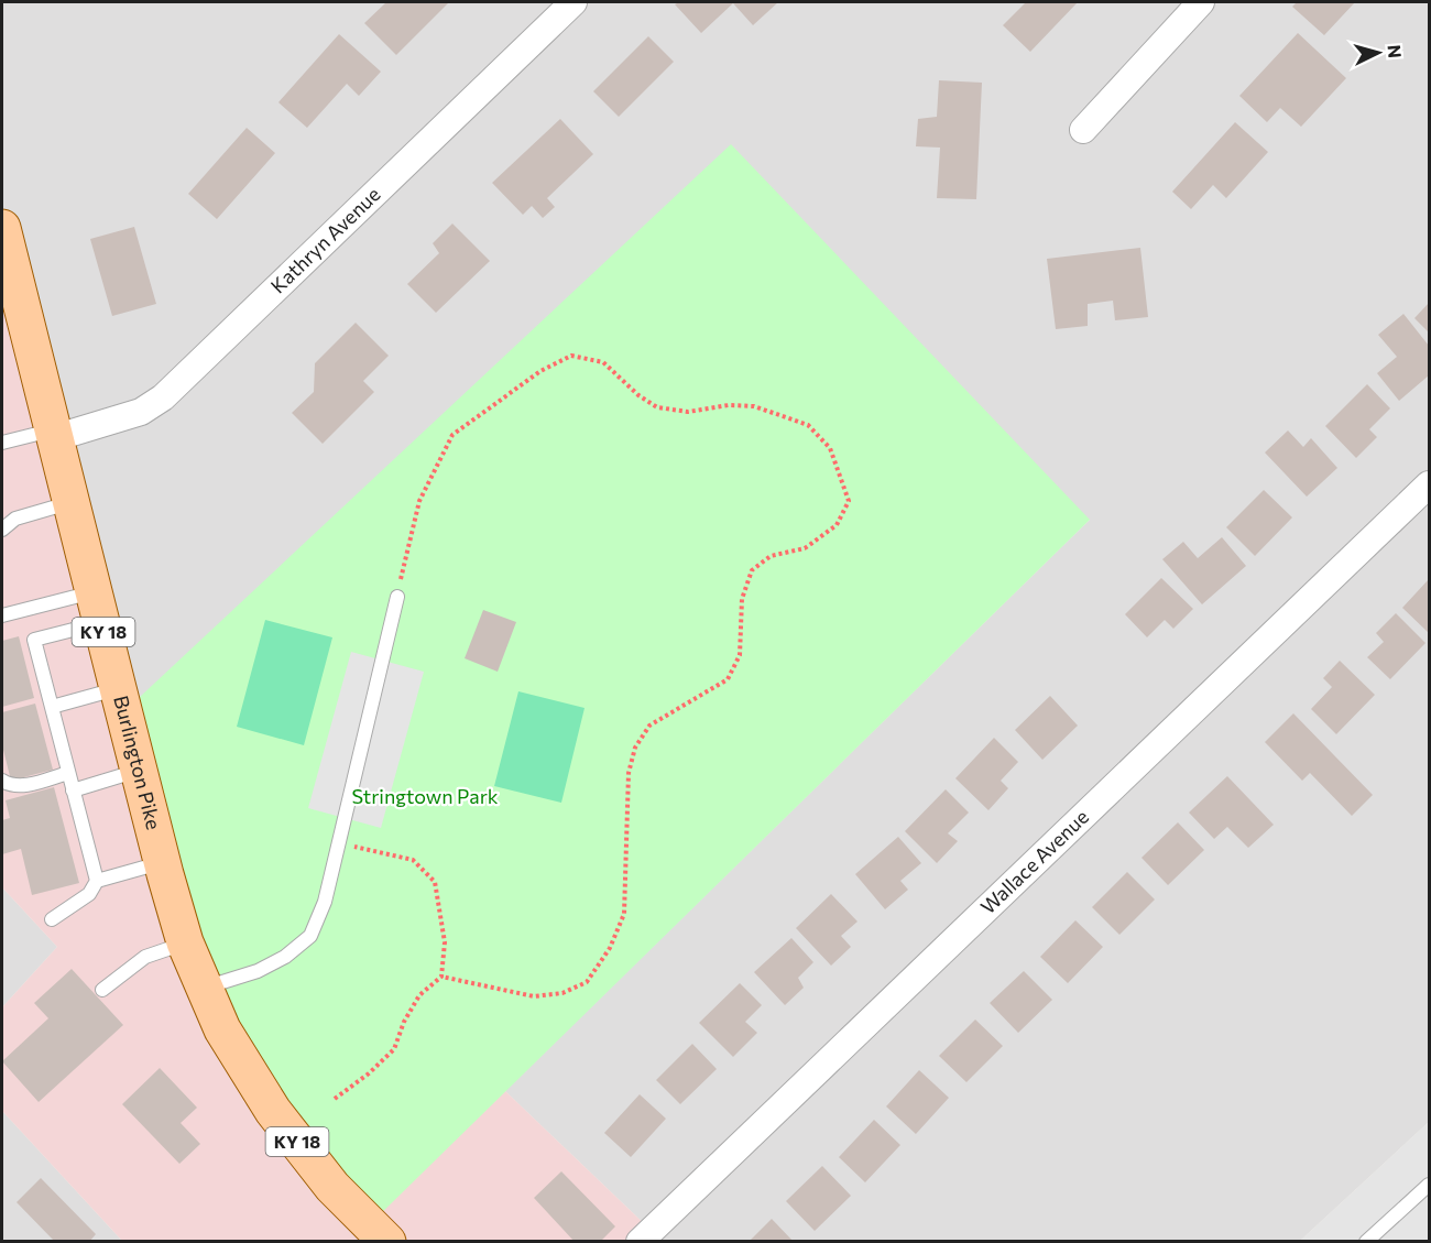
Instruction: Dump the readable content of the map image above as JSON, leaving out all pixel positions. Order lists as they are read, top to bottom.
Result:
{
  "streets": {
    "main road": ["KY 18", "Burlington Pike"],
    "street": ["Kathryn Avenue", "Wallace Avenue"]
  },
  "crossings": [
    ["Kathryn Avenue", "Burlington Pike"]
  ],
  "parks": ["Stringtown Park"],
  "north": "right"
}
